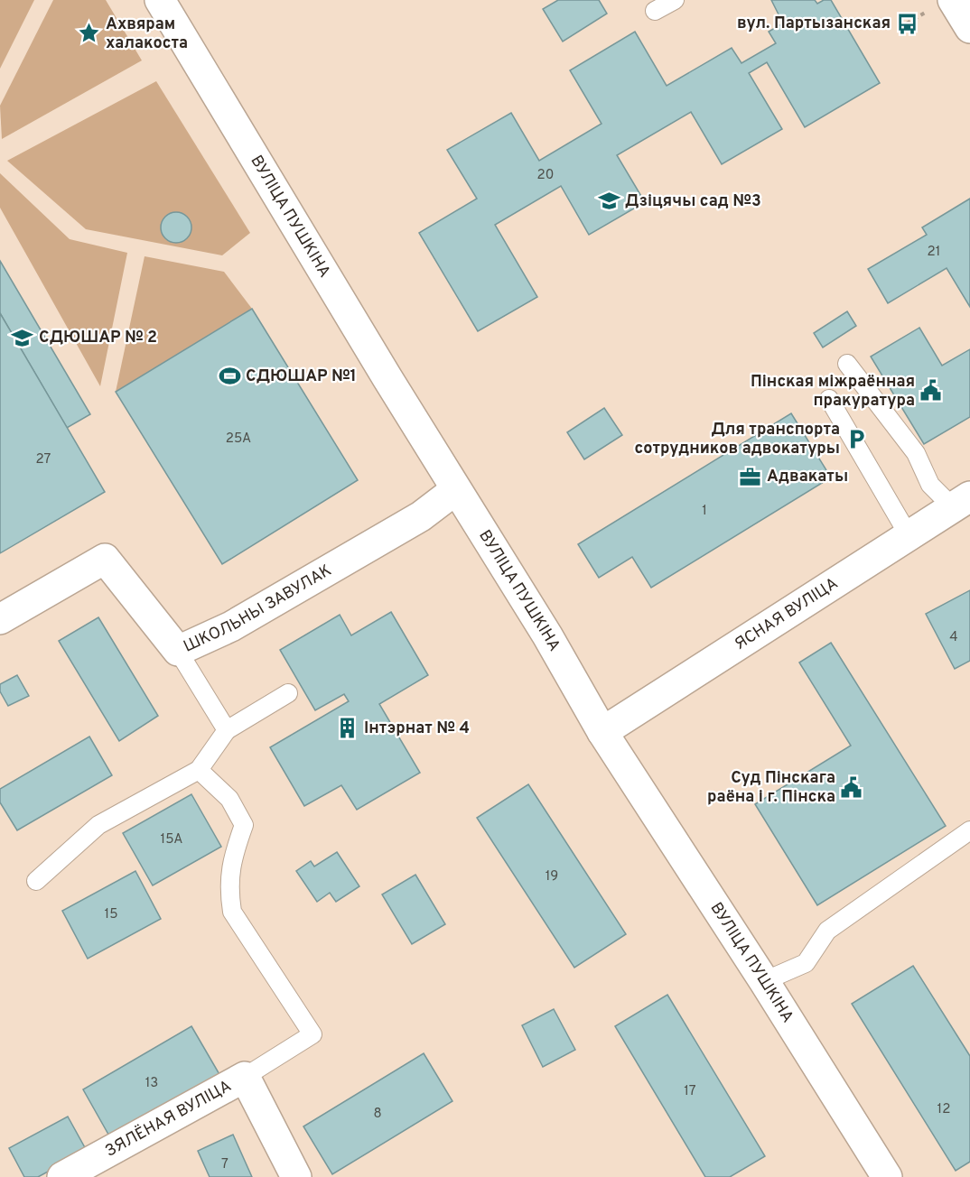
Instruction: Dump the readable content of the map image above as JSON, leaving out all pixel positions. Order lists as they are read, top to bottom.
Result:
{
  "streets": {
    "street": [
      "ВУЛІЦА ПУШКІНА",
      "ШКОЛЬНЫ ЗАВУЛАК",
      "ЯСНАЯ ВУЛІЦА",
      "ЗЯЛЁНАЯ ВУЛІЦА"
    ]
  },
  "crossings": [
    ["ВУЛІЦА ПУШКІНА", "ШКОЛЬНЫ ЗАВУЛАК"],
    ["ВУЛІЦА ПУШКІНА", "ЯСНАЯ ВУЛІЦА"]
  ],
  "places": {
    "bus stop": ["вул. Партызанская"],
    "place": ["Ахвярам халакоста"],
    "school or university": ["Дзіцячы сад №3", "СДЮШАР № 2"],
    "sports": ["СДЮШАР №1"],
    "public building": ["Пінская міжраённая пракуратура", "Суд Пінскага раёна і г. Пінска"],
    "parking": ["Для транспорта сотрудников адвокатуры"],
    "office": ["Адвакаты"],
    "building": ["Інтэрнат № 4"]
  },
  "house_numbers": [
    "20",
    "21",
    "25А",
    "27",
    "1",
    "4",
    "15А",
    "19",
    "15",
    "13",
    "17",
    "12",
    "8",
    "7"
  ]
}
